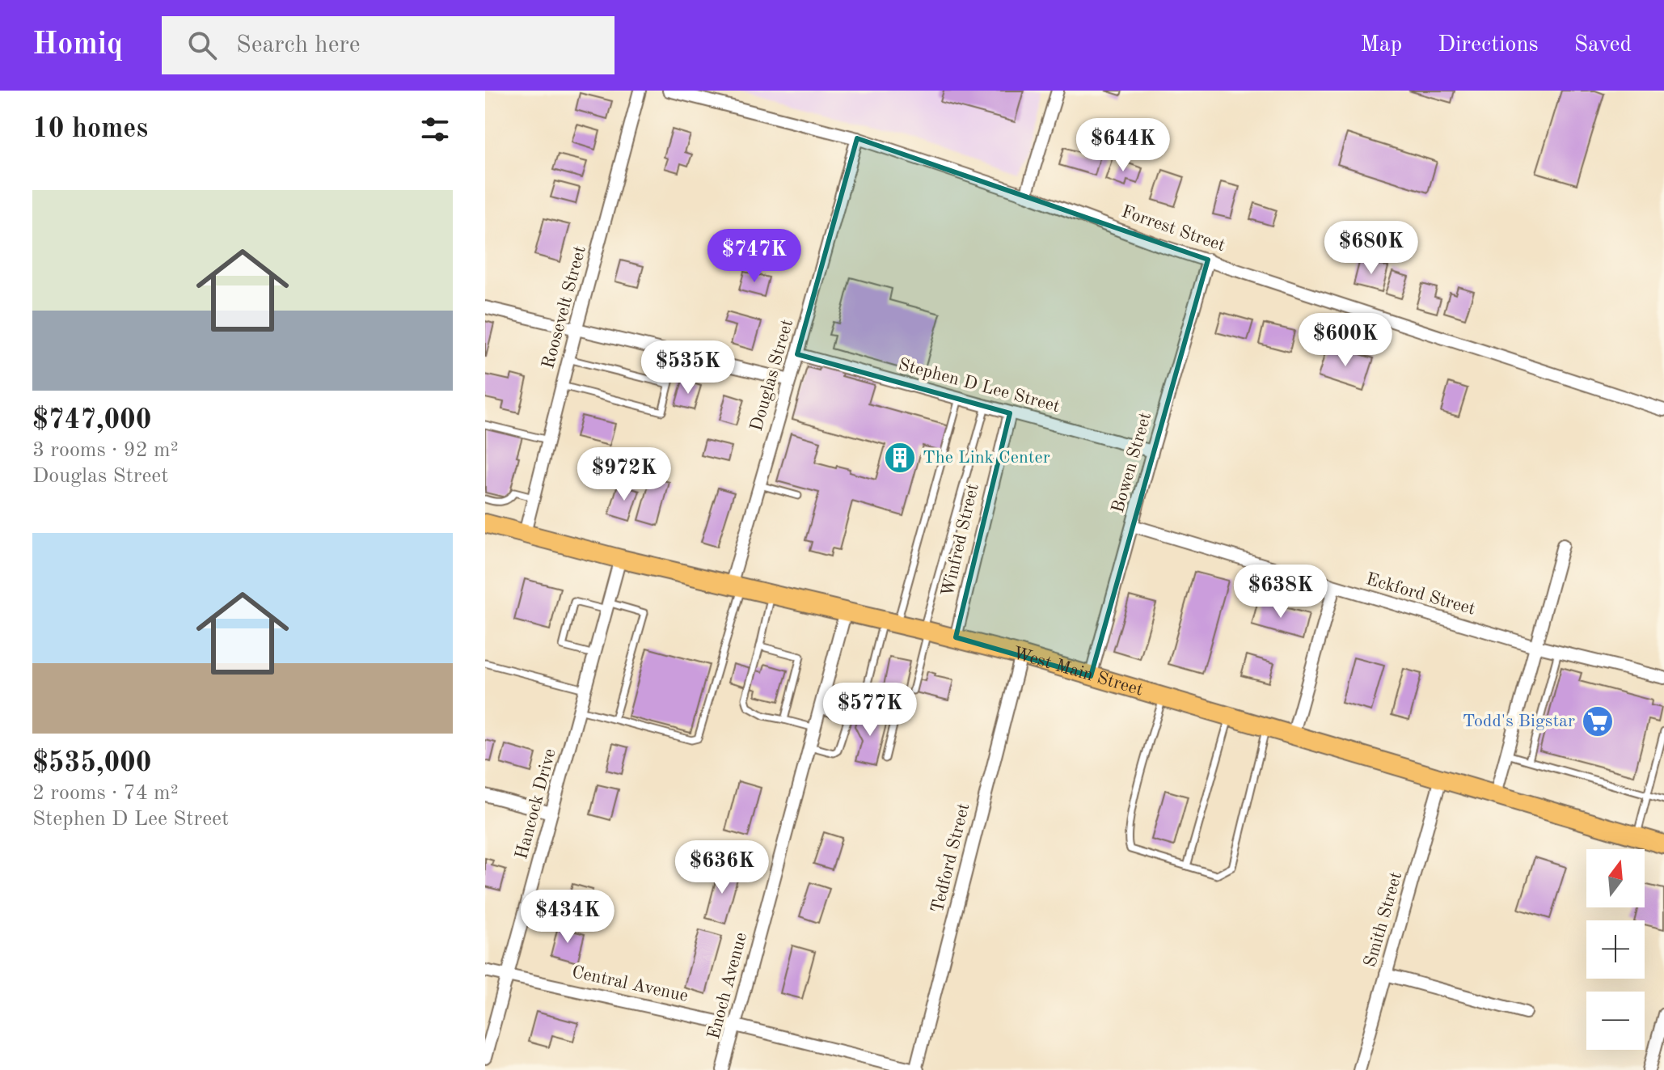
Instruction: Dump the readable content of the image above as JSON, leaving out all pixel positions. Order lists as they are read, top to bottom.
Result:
{
  "streets": {
    "main road": ["West Main Street"],
    "street": [
      "Forrest Street",
      "Roosevelt Street",
      "Douglas Street",
      "Stephen D Lee Street",
      "Bowen Street",
      "Winfred Street",
      "Eckford Street",
      "Hancock Drive",
      "Tedford Street",
      "Smith Street",
      "Central Avenue",
      "Enoch Avenue"
    ]
  },
  "crossings": [
    ["Forrest Street", "Douglas Street"],
    ["Forrest Street", "Bowen Street"],
    ["Roosevelt Street", "West Main Street"],
    ["Douglas Street", "Stephen D Lee Street"],
    ["Douglas Street", "West Main Street"],
    ["Stephen D Lee Street", "Bowen Street"],
    ["Stephen D Lee Street", "Winfred Street"],
    ["Bowen Street", "Eckford Street"],
    ["Bowen Street", "West Main Street"],
    ["Winfred Street", "West Main Street"],
    ["West Main Street", "Hancock Drive"],
    ["West Main Street", "Tedford Street"],
    ["West Main Street", "Smith Street"],
    ["West Main Street", "Enoch Avenue"],
    ["Hancock Drive", "Central Avenue"],
    ["Tedford Street", "Central Avenue"],
    ["Central Avenue", "Enoch Avenue"]
  ],
  "places": {
    "building": ["The Link Center"],
    "supermarket": ["Todd's Bigstar"]
  },
  "north": "top",
  "page": {
    "header": "Homiq",
    "search": "Search here",
    "nav": ["Map", "Directions", "Saved"],
    "heading": "10 homes",
    "price": [
      "$644K",
      "$680K",
      "$747K",
      "$600K",
      "$535K",
      "$972K",
      "$638K",
      "$577K",
      "$636K",
      "$434K"
    ],
    "list": [
      {
        "name": "$747,000",
        "note": "3 rooms · 92 m² · Douglas Street"
      },
      {
        "name": "$535,000",
        "note": "2 rooms · 74 m² · Stephen D Lee Street"
      }
    ],
    "map_buttons": ["+", "−"]
  }
}
